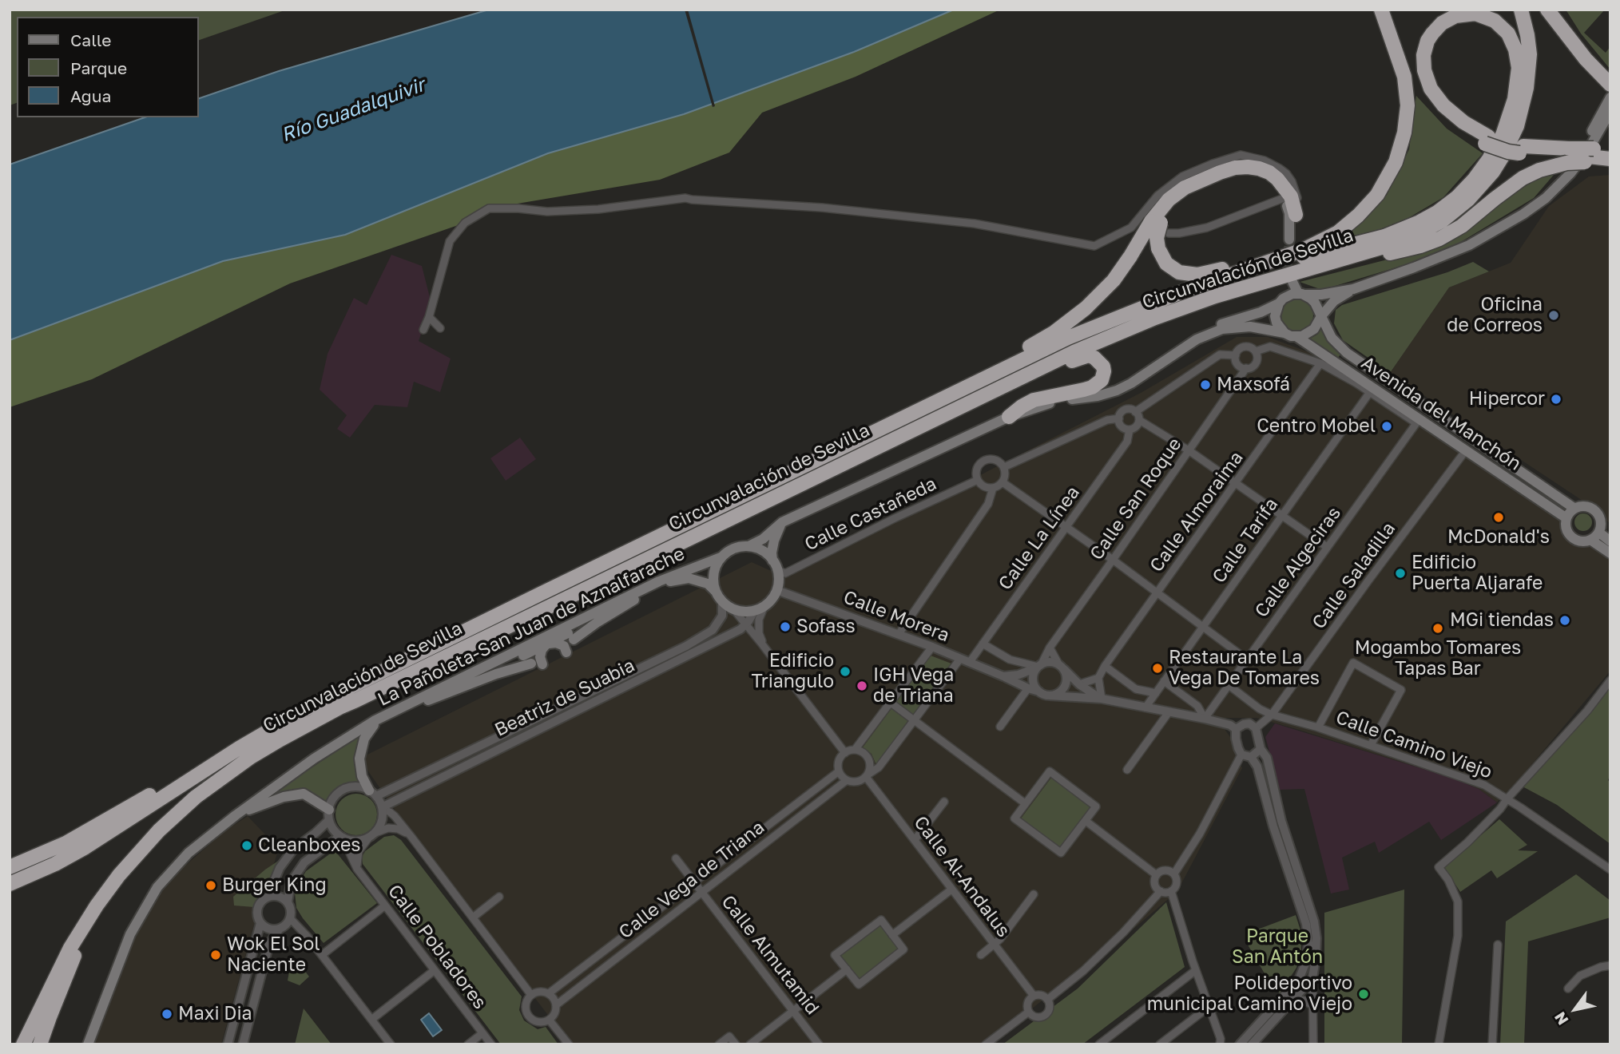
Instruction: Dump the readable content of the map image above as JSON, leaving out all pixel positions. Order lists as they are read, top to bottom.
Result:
{
  "streets": {
    "highway": ["Circunvalación de Sevilla"],
    "main road": ["Avenida del Manchón", "La Pañoleta-San Juan de Aznalfarache"],
    "street": [
      "Calle San Roque",
      "Calle Almoraima",
      "Calle Castañeda",
      "Calle La Línea",
      "Calle Tarifa",
      "Calle Algeciras",
      "Calle Saladilla",
      "Calle Morera",
      "Beatriz de Suabia",
      "Calle Camino Viejo",
      "Calle Al-Andalus",
      "Calle Vega de Triana",
      "Calle Pobladores",
      "Calle Almutamid"
    ]
  },
  "crossings": [
    ["Avenida del Manchón", "Calle Almoraima"],
    ["Avenida del Manchón", "Calle Saladilla"],
    ["Calle San Roque", "Calle Morera"],
    ["Calle Castañeda", "Calle Morera"],
    ["Calle Castañeda", "La Pañoleta-San Juan de Aznalfarache"],
    ["Calle Castañeda", "Beatriz de Suabia"],
    ["Calle La Línea", "Calle Morera"],
    ["Calle Tarifa", "Calle Algeciras"],
    ["Calle Algeciras", "Calle Camino Viejo"],
    ["Calle Saladilla", "Calle Camino Viejo"],
    ["Calle Morera", "La Pañoleta-San Juan de Aznalfarache"],
    ["Calle Morera", "Beatriz de Suabia"],
    ["La Pañoleta-San Juan de Aznalfarache", "Beatriz de Suabia"],
    ["Beatriz de Suabia", "Calle Pobladores"],
    ["Calle Al-Andalus", "Calle Vega de Triana"],
    ["Calle Vega de Triana", "Calle Almutamid"]
  ],
  "water": ["Río Guadalquivir"],
  "parks": ["Parque San Antón"],
  "places": [
    "Oficina de Correos",
    "Maxsofá",
    "Hipercor",
    "Centro Mobel",
    "McDonald's",
    "Edificio Puerta Aljarafe",
    "MGi tiendas",
    "Sofass",
    "Mogambo Tomares Tapas Bar",
    "Restaurante La Vega De Tomares",
    "Edificio Triangulo",
    "IGH Vega de Triana",
    "Cleanboxes",
    "Burger King",
    "Wok El Sol Naciente",
    "Polideportivo municipal Camino Viejo",
    "Maxi Dia"
  ],
  "legend": ["Calle", "Parque", "Agua"],
  "north": "bottom left"
}
